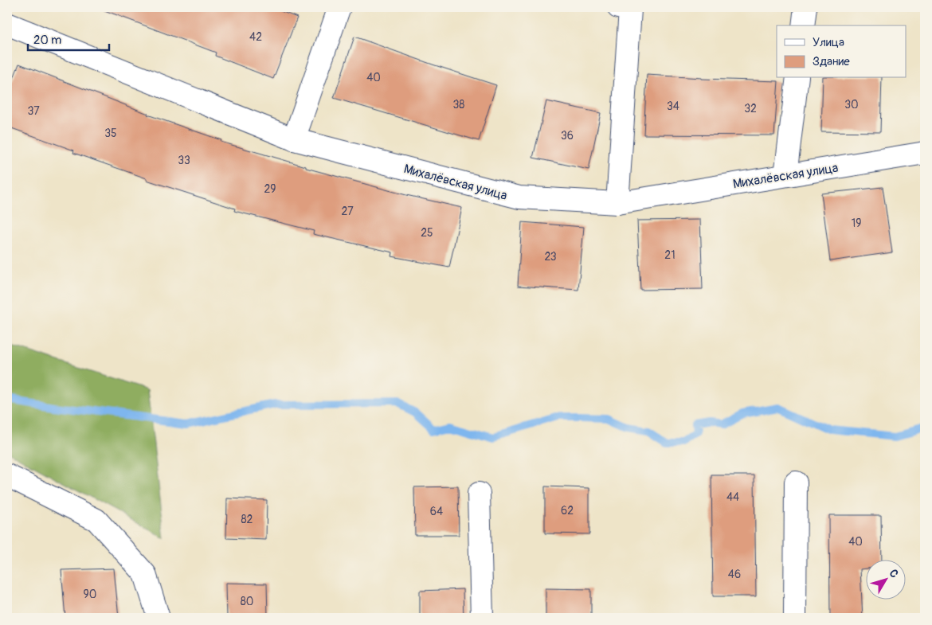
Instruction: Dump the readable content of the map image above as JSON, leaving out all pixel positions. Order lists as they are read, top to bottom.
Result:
{
  "streets": {
    "street": ["Михалёвская улица"]
  },
  "house_numbers": [
    "42",
    "40",
    "38",
    "30",
    "34",
    "32",
    "37",
    "35",
    "36",
    "33",
    "29",
    "27",
    "19",
    "25",
    "21",
    "23",
    "44",
    "62",
    "64",
    "82",
    "40",
    "46",
    "90",
    "80"
  ],
  "legend": ["Улица", "Здание"],
  "scale_bar": "20 m",
  "north": "top right"
}
